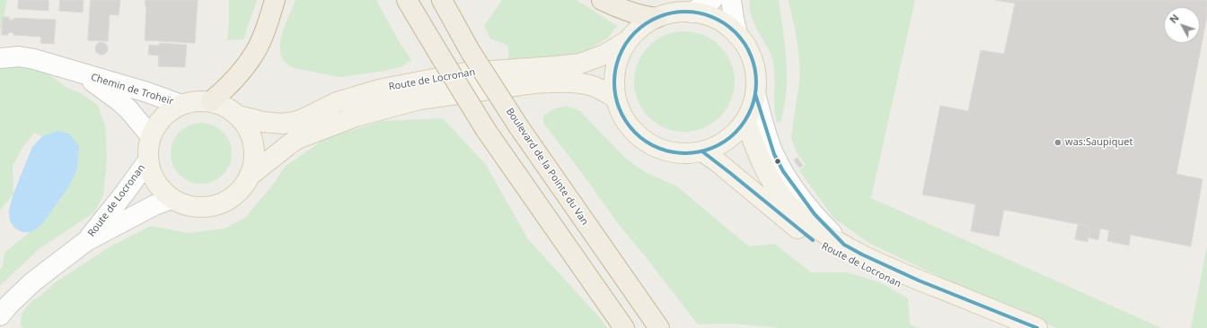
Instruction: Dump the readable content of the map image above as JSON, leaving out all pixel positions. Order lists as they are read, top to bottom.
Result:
{
  "streets": {
    "highway": ["Boulevard de la Pointe du Van"],
    "main road": ["Route de Locronan"],
    "street": ["Chemin de Troheïr"]
  },
  "crossings": [
    ["Route de Locronan", "Chemin de Troheïr"]
  ],
  "places": ["was:Saupiquet"],
  "north": "top left"
}
